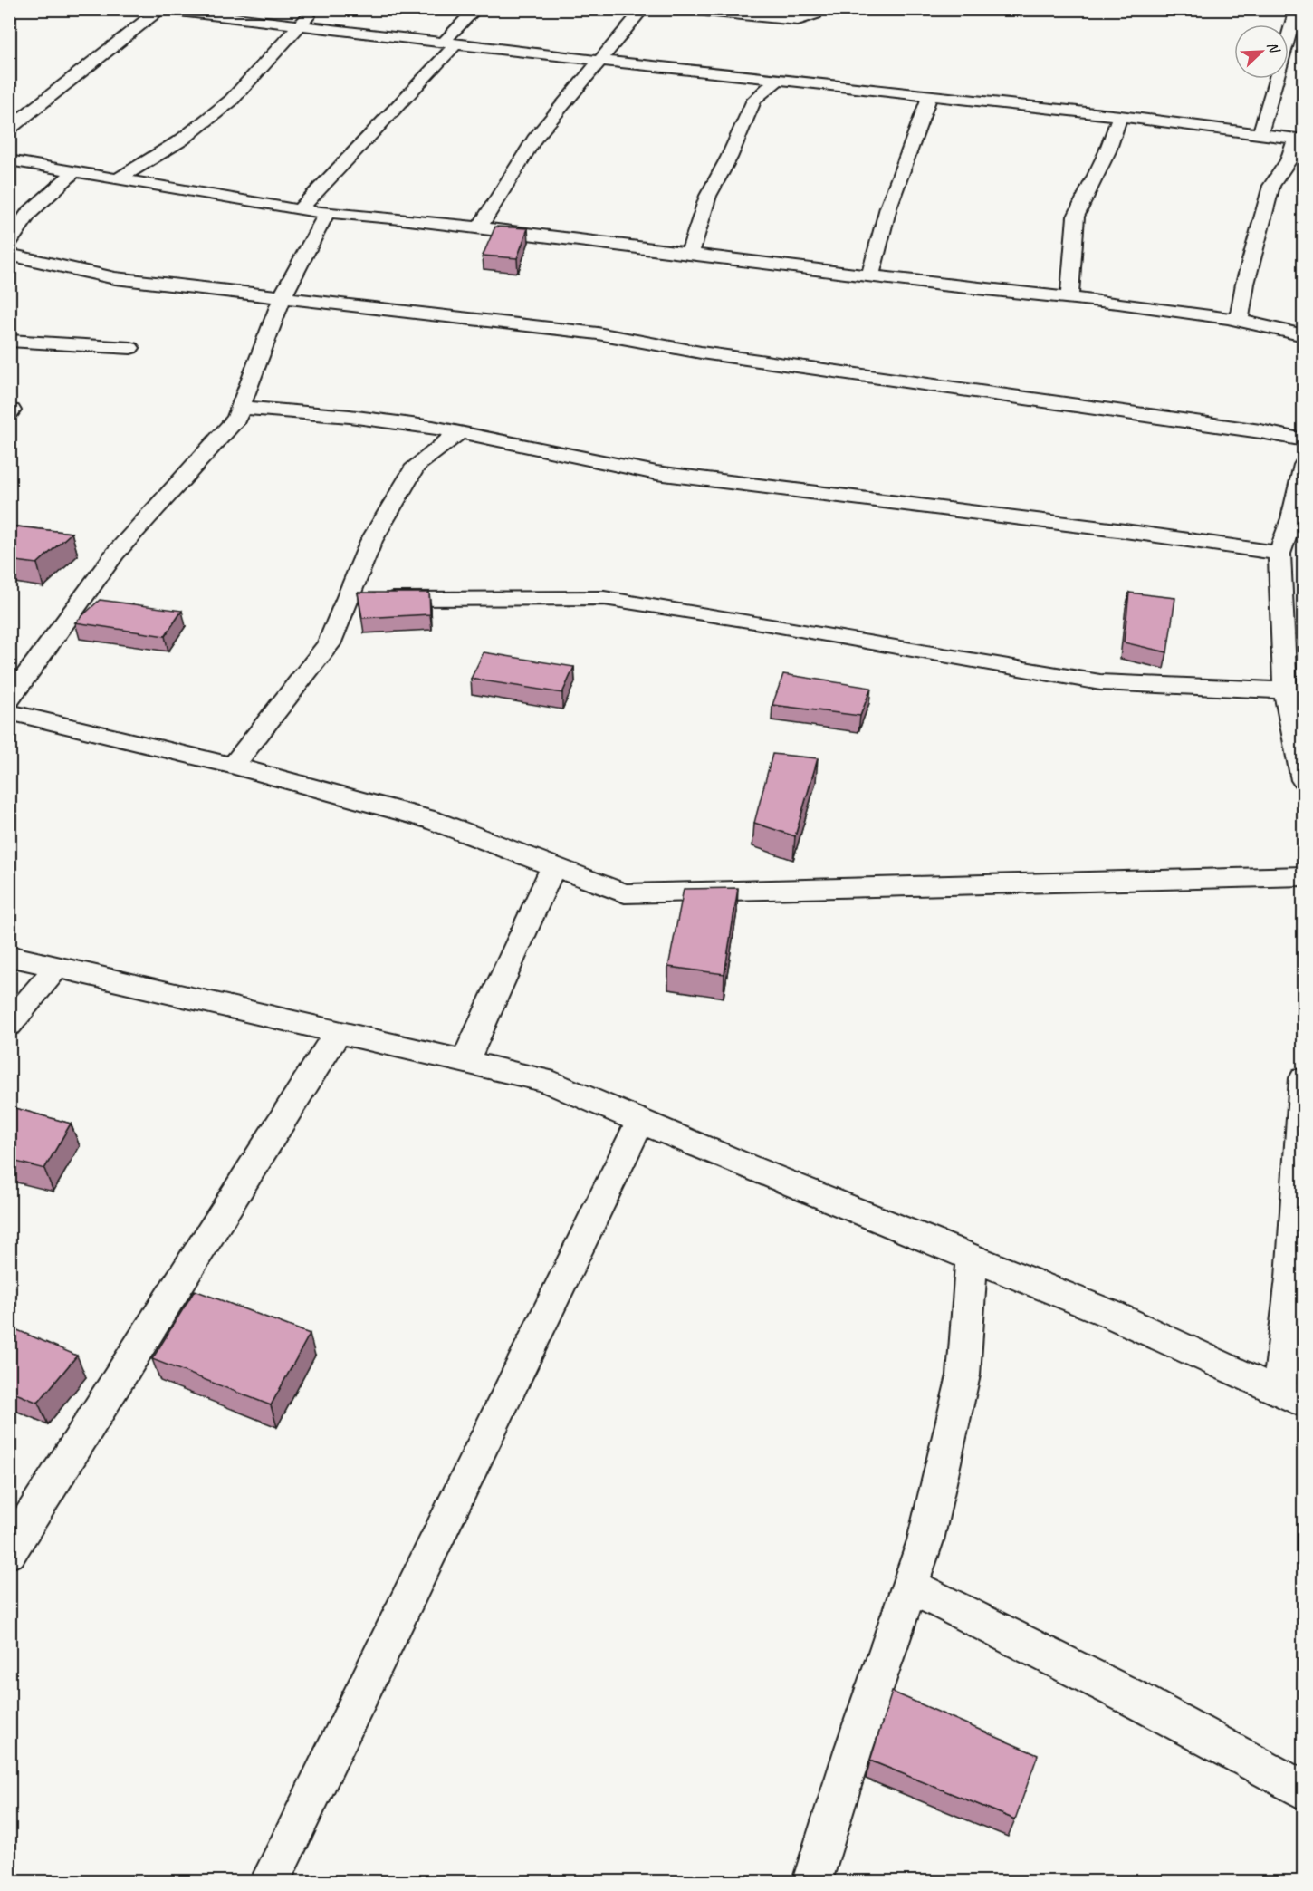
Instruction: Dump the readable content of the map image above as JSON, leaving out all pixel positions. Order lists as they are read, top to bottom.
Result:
{
  "north": "top right"
}
